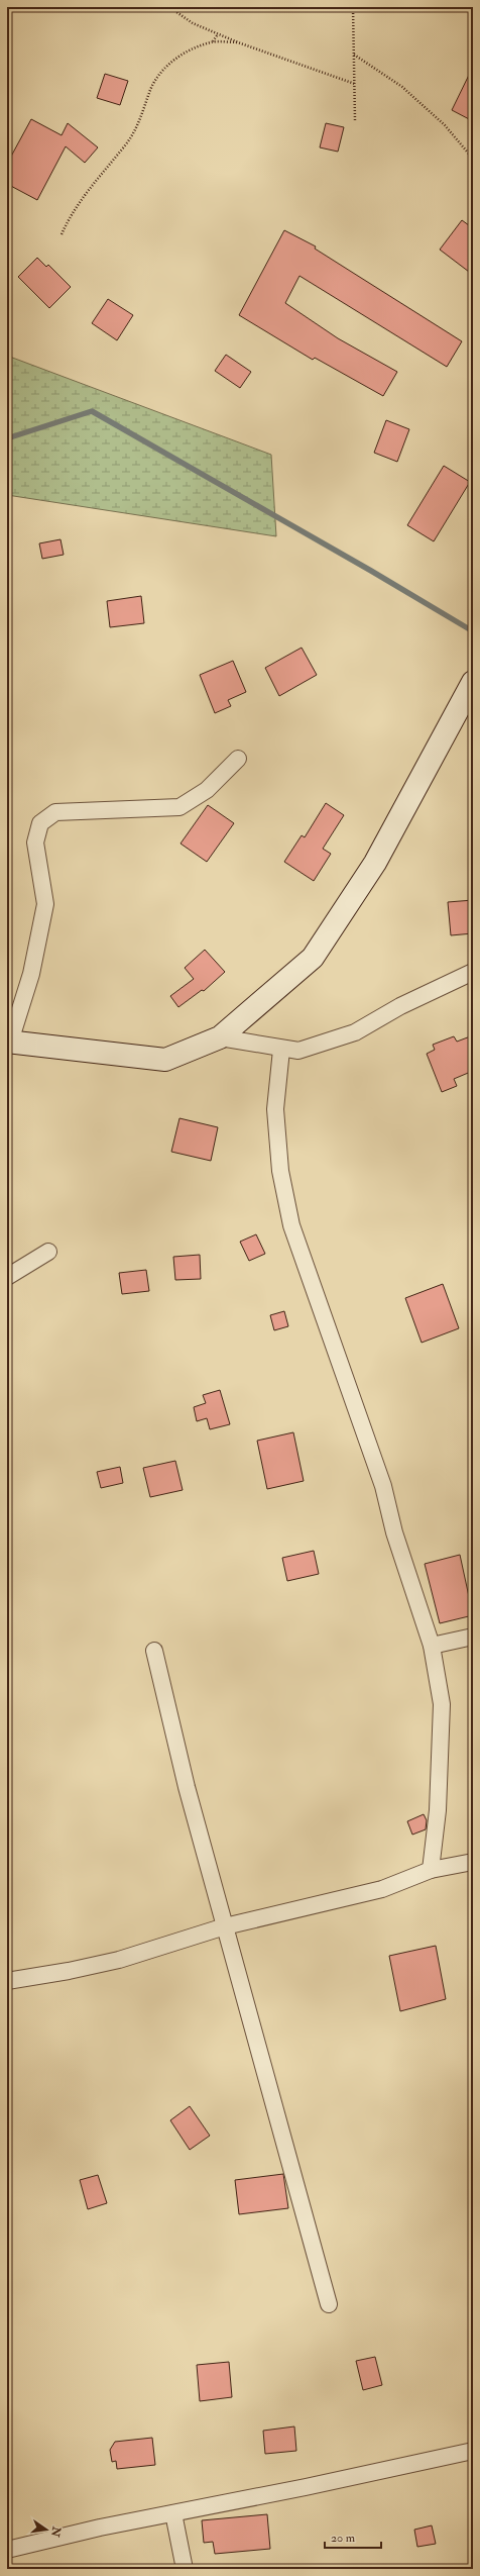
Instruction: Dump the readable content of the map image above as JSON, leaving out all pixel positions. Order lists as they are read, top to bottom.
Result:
{
  "scale_bar": "20 m",
  "north": "right"
}
